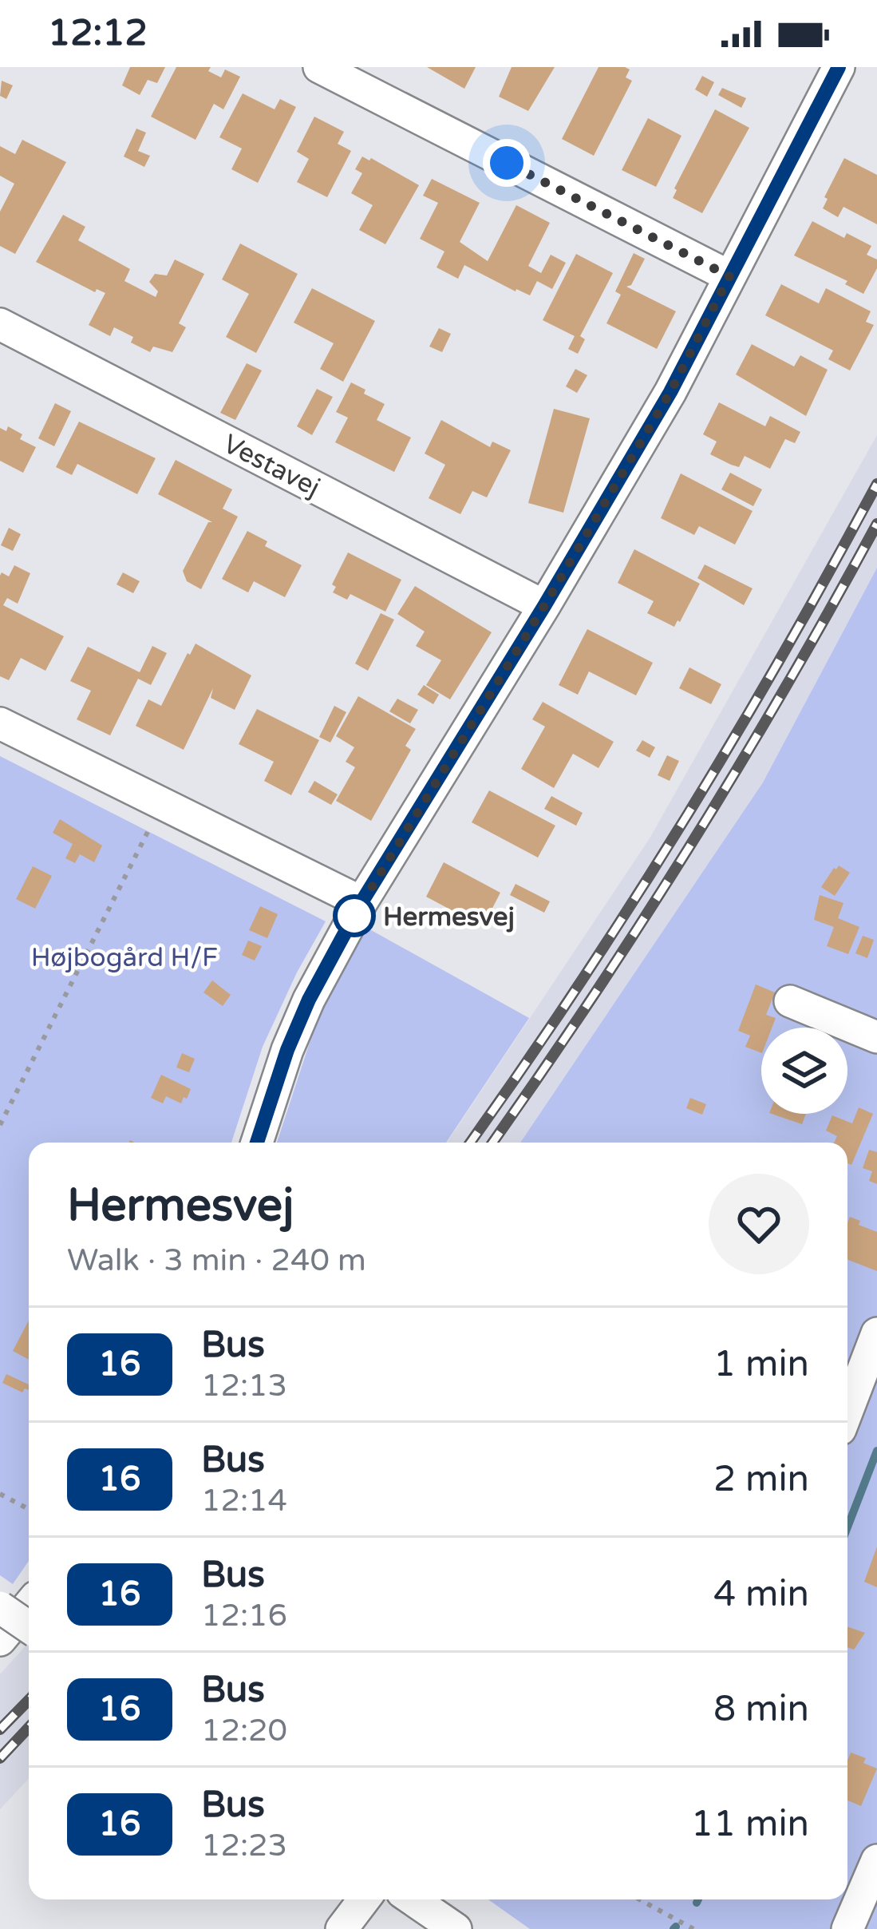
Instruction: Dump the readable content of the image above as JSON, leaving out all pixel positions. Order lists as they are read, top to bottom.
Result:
{
  "streets": {
    "street": ["Vestavej"]
  },
  "parks": ["Højbogård H/F"],
  "places": ["Hermesvej"],
  "lines": ["bus line 16"],
  "page": {
    "status": "12:12",
    "heading": ["Hermesvej", "Walk · 3 min · 240 m"],
    "list": [
      {
        "mark": "16",
        "name": "Bus",
        "note": "12:13",
        "value": "1 min"
      },
      {
        "mark": "16",
        "name": "Bus",
        "note": "12:14",
        "value": "2 min"
      },
      {
        "mark": "16",
        "name": "Bus",
        "note": "12:16",
        "value": "4 min"
      },
      {
        "mark": "16",
        "name": "Bus",
        "note": "12:20",
        "value": "8 min"
      },
      {
        "mark": "16",
        "name": "Bus",
        "note": "12:23",
        "value": "11 min"
      }
    ]
  }
}
